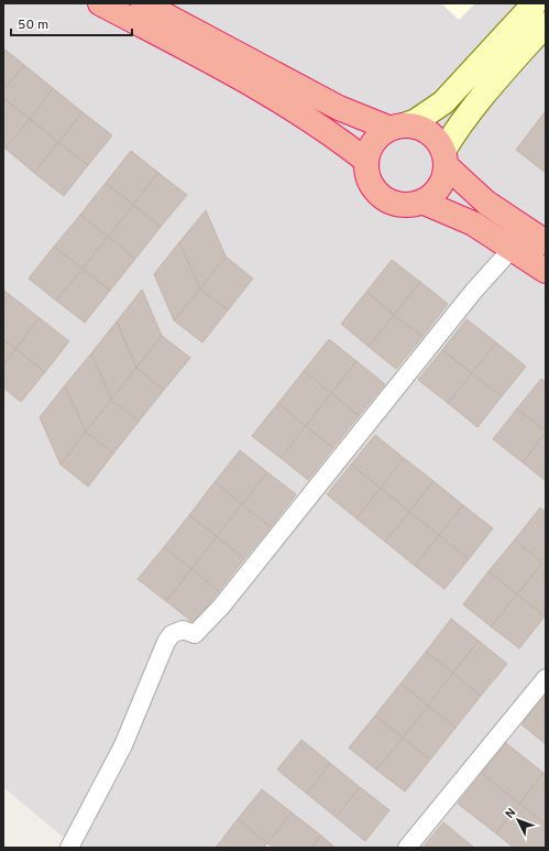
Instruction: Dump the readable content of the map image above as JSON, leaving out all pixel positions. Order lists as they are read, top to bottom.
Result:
{
  "scale_bar": "50 m",
  "north": "top left"
}
